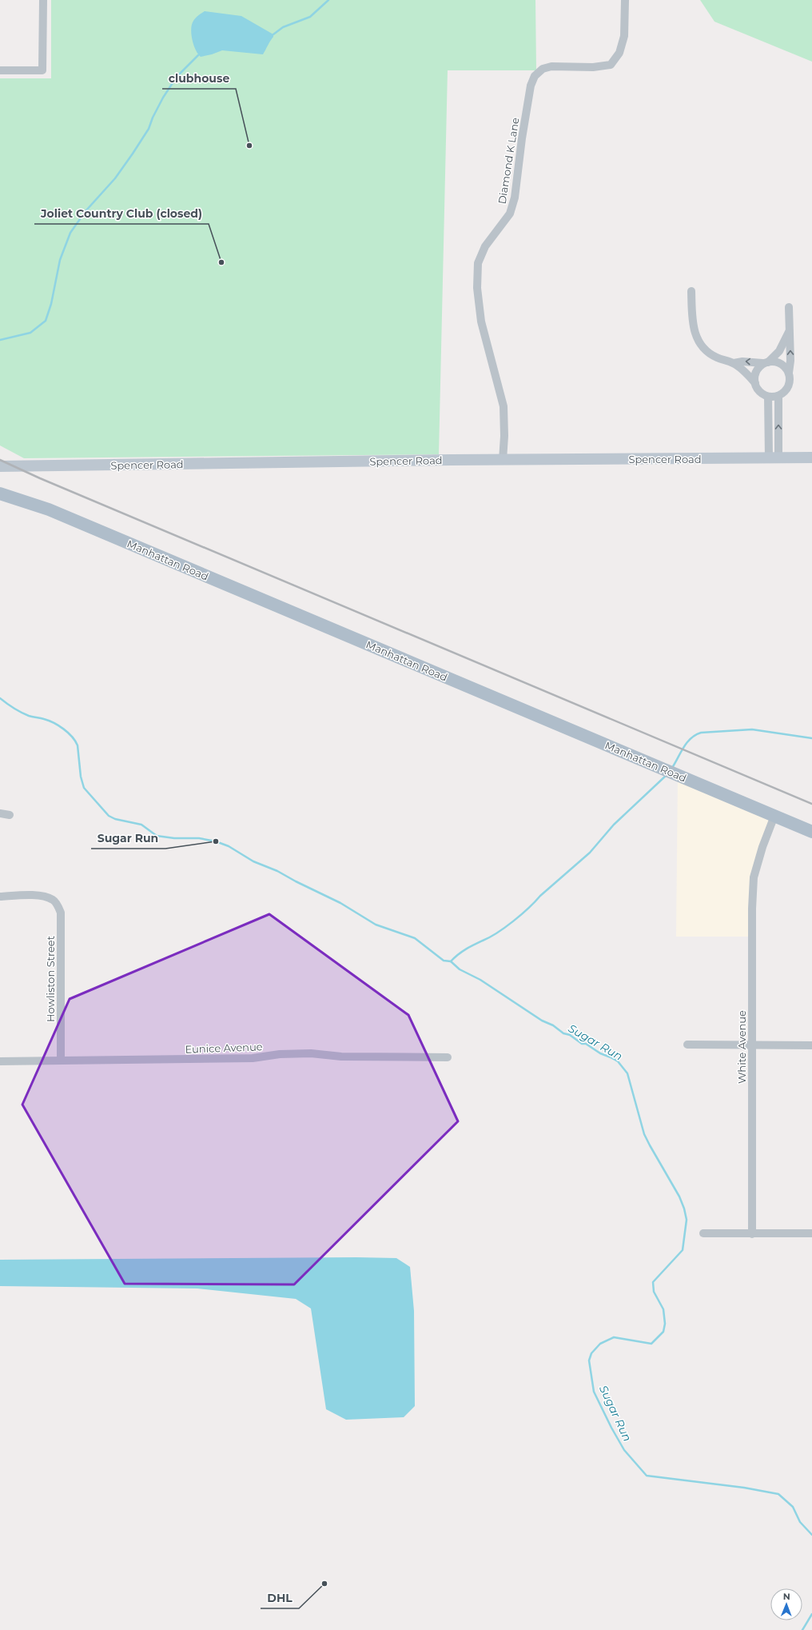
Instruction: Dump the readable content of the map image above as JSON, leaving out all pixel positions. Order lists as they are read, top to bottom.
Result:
{
  "streets": {
    "main road": ["Manhattan Road"],
    "street": [
      "Diamond K Lane",
      "Spencer Road",
      "Howliston Street",
      "White Avenue",
      "Eunice Avenue"
    ]
  },
  "crossings": [
    ["Diamond K Lane", "Spencer Road"],
    ["Manhattan Road", "White Avenue"],
    ["Howliston Street", "Eunice Avenue"]
  ],
  "water": ["Sugar Run"],
  "places": [
    "clubhouse",
    "Joliet Country Club (closed)",
    "Sugar Run",
    "DHL"
  ],
  "north": "top"
}
